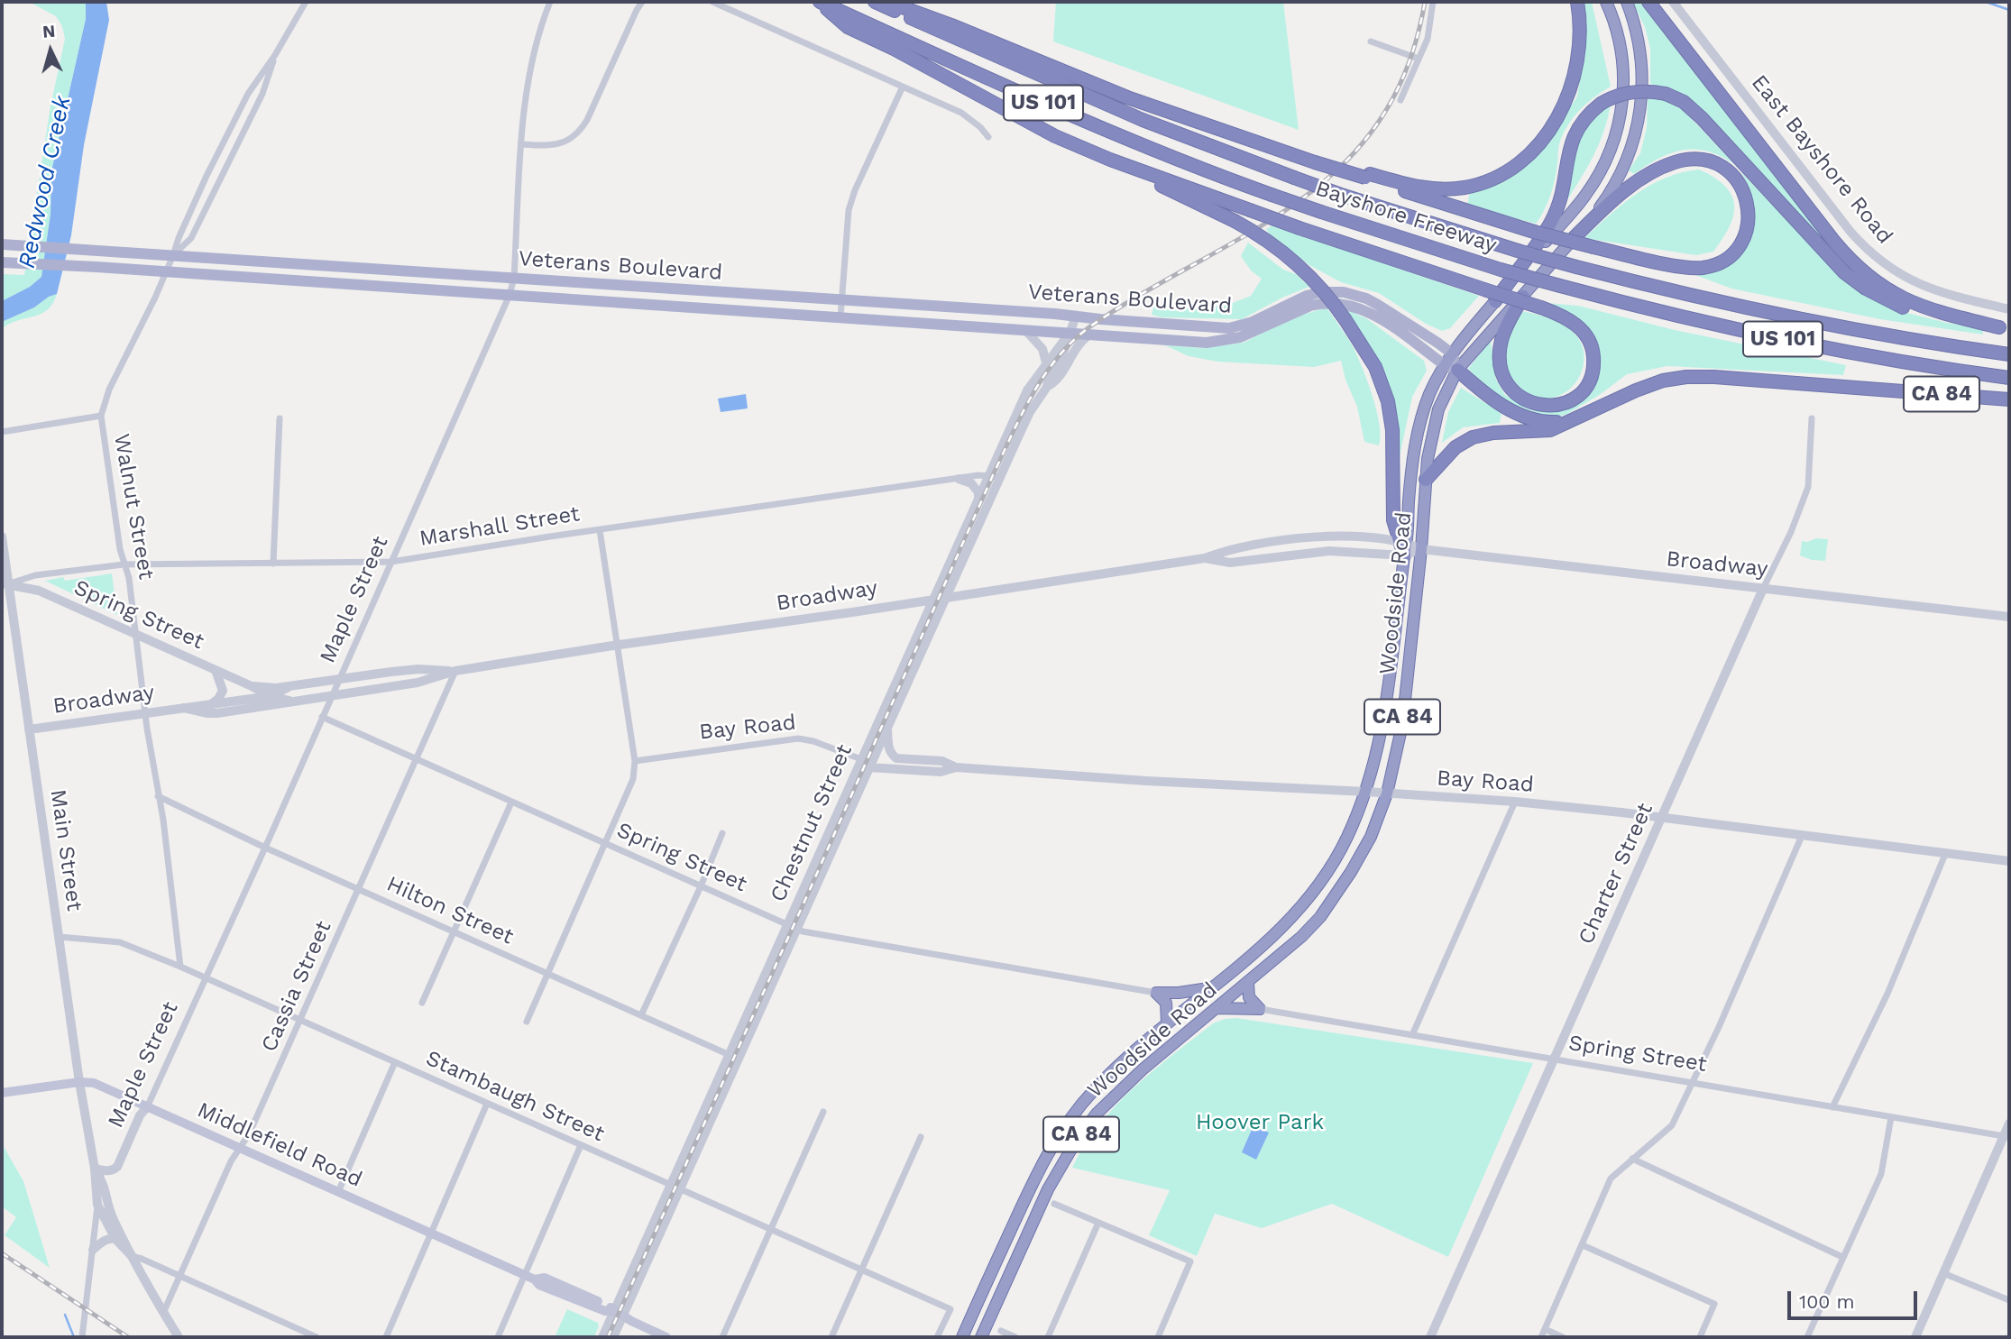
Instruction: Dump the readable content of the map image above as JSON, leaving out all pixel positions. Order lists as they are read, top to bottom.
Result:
{
  "streets": {
    "highway": [
      "US 101",
      "Bayshore Freeway",
      "CA 84",
      "Woodside Road"
    ],
    "main road": ["Veterans Boulevard", "Middlefield Road"],
    "street": [
      "East Bayshore Road",
      "Walnut Street",
      "Marshall Street",
      "Broadway",
      "Maple Street",
      "Spring Street",
      "Bay Road",
      "Chestnut Street",
      "Main Street",
      "Charter Street",
      "Hilton Street",
      "Cassia Street",
      "Stambaugh Street"
    ]
  },
  "crossings": [
    ["Veterans Boulevard", "Walnut Street"],
    ["Veterans Boulevard", "Woodside Road"],
    ["Veterans Boulevard", "Maple Street"],
    ["Veterans Boulevard", "Chestnut Street"],
    ["Walnut Street", "Marshall Street"],
    ["Walnut Street", "Broadway"],
    ["Walnut Street", "Spring Street"],
    ["Walnut Street", "Hilton Street"],
    ["Walnut Street", "Stambaugh Street"],
    ["Marshall Street", "Maple Street"],
    ["Marshall Street", "Spring Street"],
    ["Marshall Street", "Chestnut Street"],
    ["Marshall Street", "Main Street"],
    ["Broadway", "Woodside Road"],
    ["Broadway", "Maple Street"],
    ["Broadway", "Spring Street"],
    ["Broadway", "Chestnut Street"],
    ["Broadway", "Main Street"],
    ["Broadway", "Charter Street"],
    ["Broadway", "Cassia Street"],
    ["Woodside Road", "Bay Road"],
    ["Maple Street", "Spring Street"],
    ["Maple Street", "Main Street"],
    ["Maple Street", "Hilton Street"],
    ["Maple Street", "Stambaugh Street"],
    ["Maple Street", "Middlefield Road"],
    ["Spring Street", "Chestnut Street"],
    ["Spring Street", "Main Street"],
    ["Spring Street", "Charter Street"],
    ["Spring Street", "Cassia Street"],
    ["Bay Road", "Chestnut Street"],
    ["Bay Road", "Charter Street"],
    ["Chestnut Street", "Hilton Street"],
    ["Chestnut Street", "Stambaugh Street"],
    ["Chestnut Street", "Middlefield Road"],
    ["Main Street", "Cassia Street"],
    ["Main Street", "Stambaugh Street"],
    ["Main Street", "Middlefield Road"],
    ["Hilton Street", "Cassia Street"],
    ["Cassia Street", "Stambaugh Street"],
    ["Cassia Street", "Middlefield Road"]
  ],
  "water": ["Redwood Creek"],
  "parks": ["Hoover Park"],
  "scale_bar": "100 m",
  "north": "top"
}
